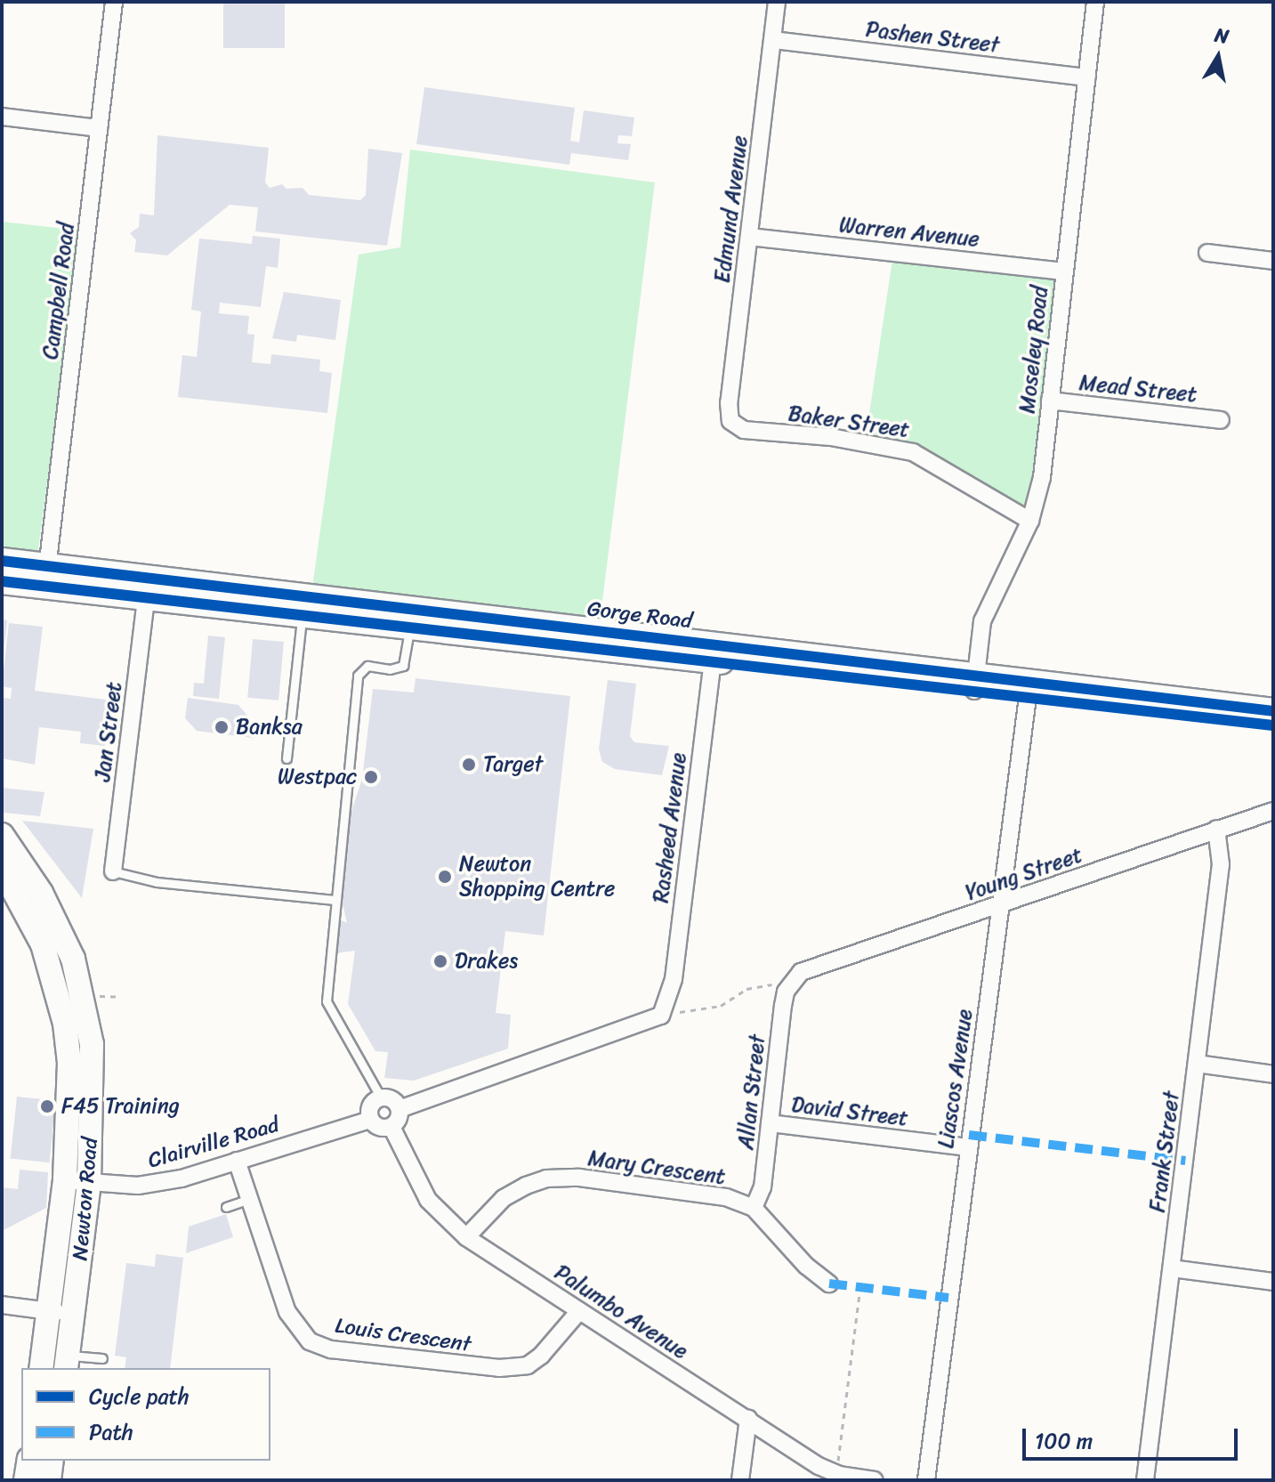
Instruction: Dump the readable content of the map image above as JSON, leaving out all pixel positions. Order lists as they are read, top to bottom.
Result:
{
  "streets": {
    "main road": ["Gorge Road", "Newton Road"],
    "street": [
      "Pashen Street",
      "Edmund Avenue",
      "Warren Avenue",
      "Campbell Road",
      "Moseley Road",
      "Mead Street",
      "Baker Street",
      "Jan Street",
      "Rasheed Avenue",
      "Young Street",
      "Liascos Avenue",
      "Allan Street",
      "David Street",
      "Clairville Road",
      "Frank Street",
      "Mary Crescent",
      "Palumbo Avenue",
      "Louis Crescent"
    ]
  },
  "crossings": [
    ["Pashen Street", "Edmund Avenue"],
    ["Pashen Street", "Moseley Road"],
    ["Edmund Avenue", "Warren Avenue"],
    ["Edmund Avenue", "Baker Street"],
    ["Warren Avenue", "Moseley Road"],
    ["Campbell Road", "Gorge Road"],
    ["Moseley Road", "Mead Street"],
    ["Moseley Road", "Baker Street"],
    ["Moseley Road", "Gorge Road"],
    ["Gorge Road", "Jan Street"],
    ["Gorge Road", "Rasheed Avenue"],
    ["Gorge Road", "Liascos Avenue"],
    ["Rasheed Avenue", "Clairville Road"],
    ["Rasheed Avenue", "Palumbo Avenue"],
    ["Young Street", "Liascos Avenue"],
    ["Young Street", "Allan Street"],
    ["Young Street", "Frank Street"],
    ["Liascos Avenue", "David Street"],
    ["Allan Street", "David Street"],
    ["Allan Street", "Mary Crescent"],
    ["Clairville Road", "Newton Road"],
    ["Clairville Road", "Palumbo Avenue"],
    ["Clairville Road", "Louis Crescent"],
    ["Mary Crescent", "Palumbo Avenue"],
    ["Palumbo Avenue", "Louis Crescent"]
  ],
  "places": [
    "Banksa",
    "Target",
    "Westpac",
    "Newton Shopping Centre",
    "Drakes",
    "F45 Training"
  ],
  "legend": ["Cycle path", "Path"],
  "scale_bar": "100 m",
  "north": "top"
}
